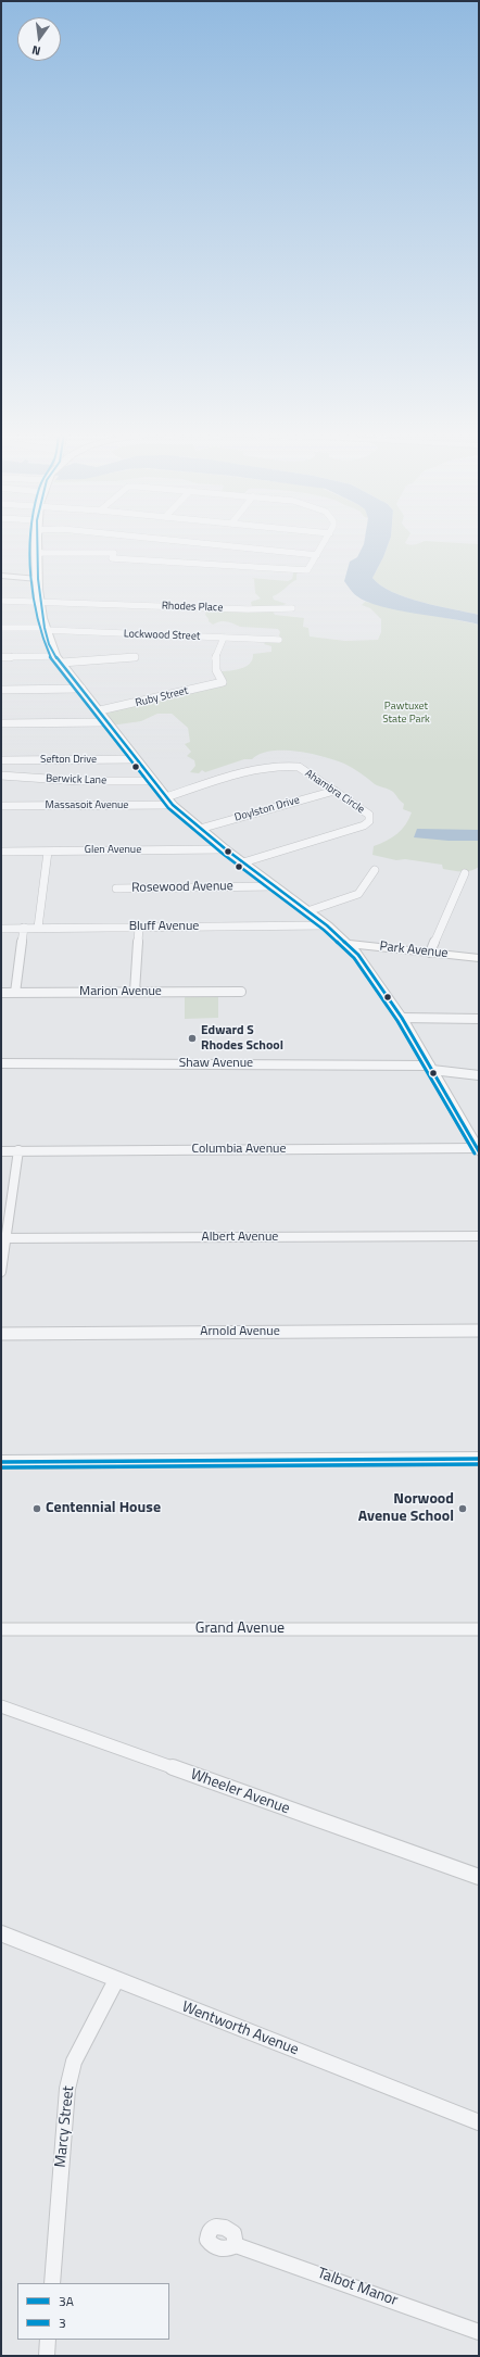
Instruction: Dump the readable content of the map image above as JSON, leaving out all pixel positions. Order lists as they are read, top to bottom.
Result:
{
  "streets": {
    "main road": ["Park Avenue"],
    "street": [
      "Rhodes Place",
      "Lockwood Street",
      "Ruby Street",
      "Sefton Drive",
      "Berwick Lane",
      "Ahambra Circle",
      "Massasoit Avenue",
      "Doylston Drive",
      "Glen Avenue",
      "Rosewood Avenue",
      "Bluff Avenue",
      "Marion Avenue",
      "Shaw Avenue",
      "Columbia Avenue",
      "Albert Avenue",
      "Arnold Avenue",
      "Grand Avenue",
      "Wheeler Avenue",
      "Wentworth Avenue",
      "Marcy Street",
      "Talbot Manor"
    ]
  },
  "crossings": [
    ["Lockwood Street", "Ruby Street"],
    ["Ahambra Circle", "Doylston Drive"],
    ["Wentworth Avenue", "Marcy Street"]
  ],
  "parks": ["Pawtuxet State Park"],
  "places": ["Edward S Rhodes School", "Centennial House", "Norwood Avenue School"],
  "lines": ["transit line 3A", "transit line 3"],
  "legend": ["3A", "3"],
  "north": "bottom"
}
